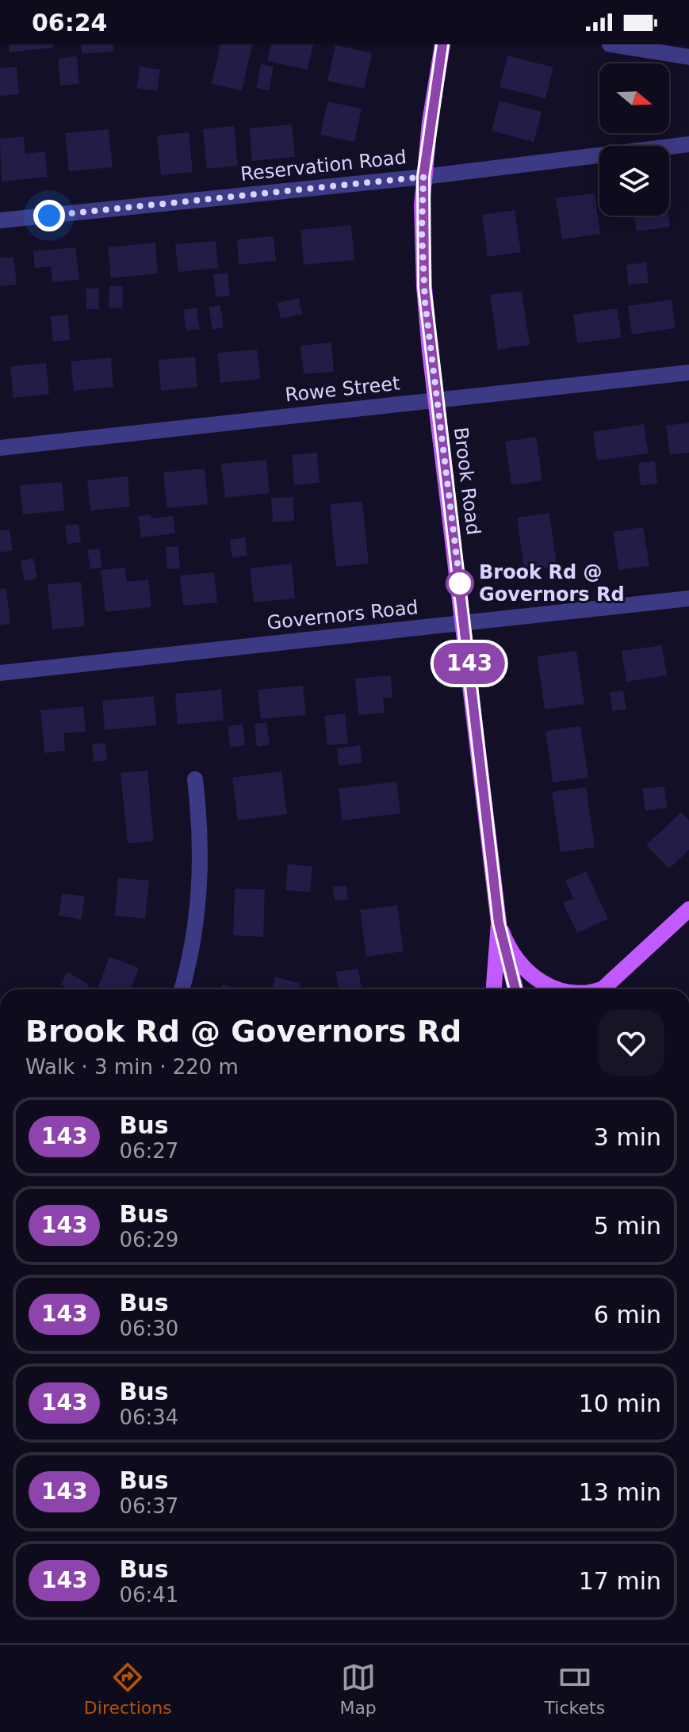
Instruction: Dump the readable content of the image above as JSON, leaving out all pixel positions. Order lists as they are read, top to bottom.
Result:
{
  "streets": {
    "main road": ["Brook Road"],
    "street": ["Reservation Road", "Rowe Street", "Governors Road"]
  },
  "crossings": [
    ["Reservation Road", "Brook Road"],
    ["Rowe Street", "Brook Road"],
    ["Brook Road", "Governors Road"]
  ],
  "places": ["Brook Rd @ Governors Rd"],
  "lines": ["bus line 143"],
  "north": "right",
  "page": {
    "status": "06:24",
    "on_map": "143",
    "heading": ["Brook Rd @ Governors Rd", "Walk · 3 min · 220 m"],
    "list": [
      {
        "mark": "143",
        "name": "Bus",
        "note": "06:27",
        "value": "3 min"
      },
      {
        "mark": "143",
        "name": "Bus",
        "note": "06:29",
        "value": "5 min"
      },
      {
        "mark": "143",
        "name": "Bus",
        "note": "06:30",
        "value": "6 min"
      },
      {
        "mark": "143",
        "name": "Bus",
        "note": "06:34",
        "value": "10 min"
      },
      {
        "mark": "143",
        "name": "Bus",
        "note": "06:37",
        "value": "13 min"
      },
      {
        "mark": "143",
        "name": "Bus",
        "note": "06:41",
        "value": "17 min"
      }
    ],
    "tabs": ["Directions", "Map", "Tickets"]
  }
}
